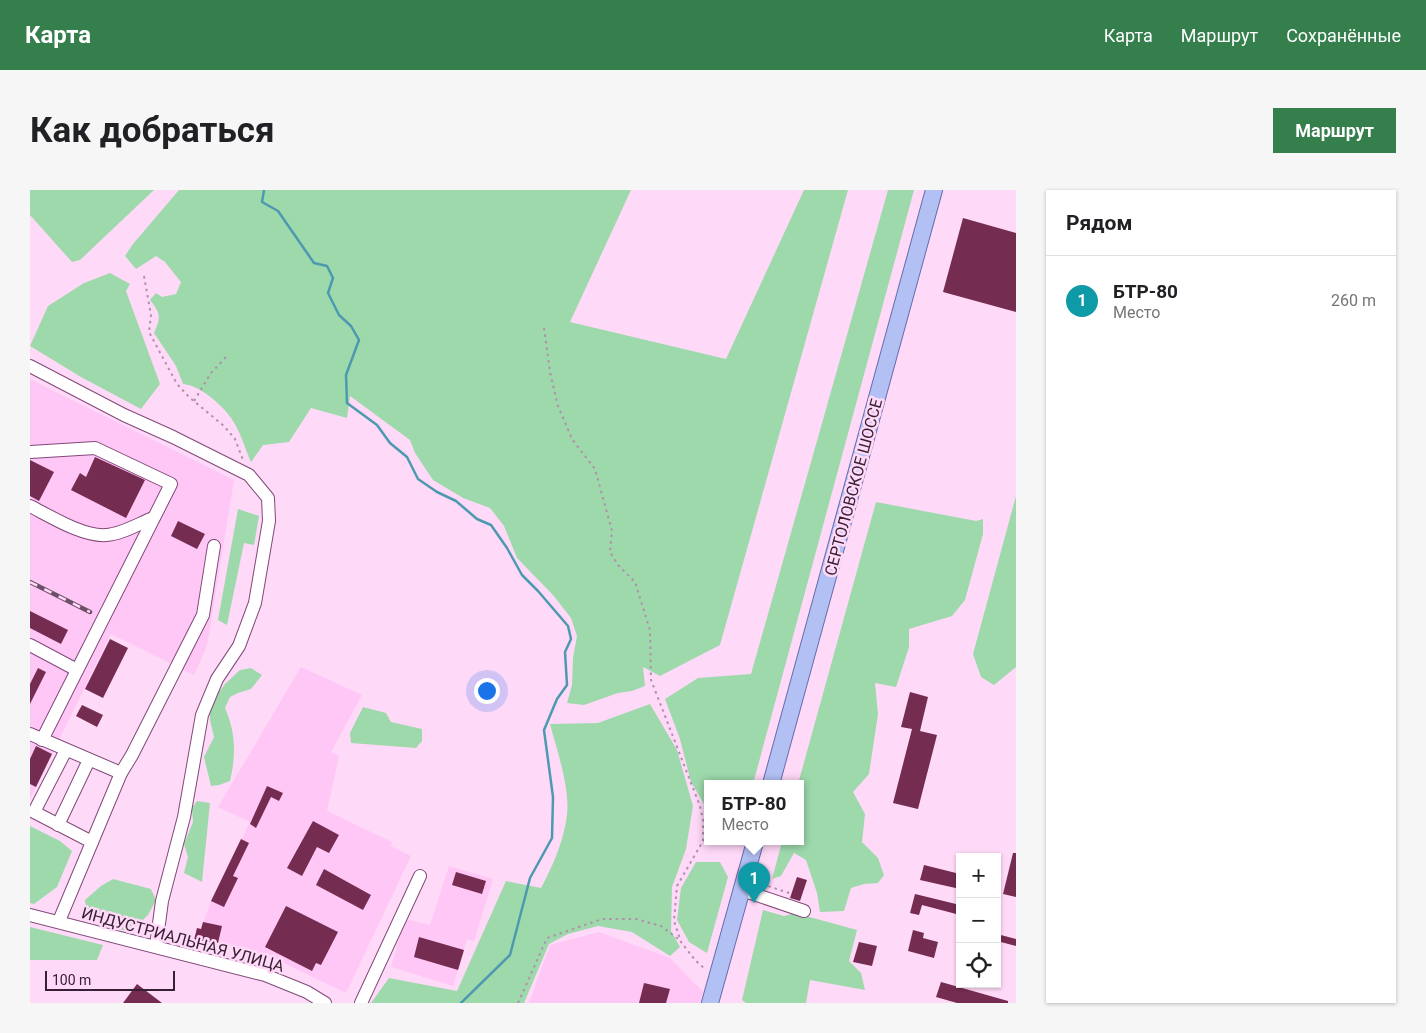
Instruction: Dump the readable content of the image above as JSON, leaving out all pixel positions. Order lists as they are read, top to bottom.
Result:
{
  "streets": {
    "main road": ["СЕРТОЛОВСКОЕ ШОССЕ"],
    "street": ["ИНДУСТРИАЛЬНАЯ УЛИЦА"]
  },
  "scale_bar": "100 m",
  "page": {
    "header": "Карта",
    "nav": ["Карта", "Маршрут", "Сохранённые"],
    "buttons": "Маршрут",
    "title": "Как добраться",
    "heading": "Рядом",
    "list": [
      {
        "mark": "1",
        "name": "БТР-80",
        "note": "Место",
        "value": "260 m"
      }
    ],
    "popup": ["БТР-80", "Место"],
    "map_buttons": ["+", "−"],
    "pins": "1",
    "scale": "100 m"
  }
}
